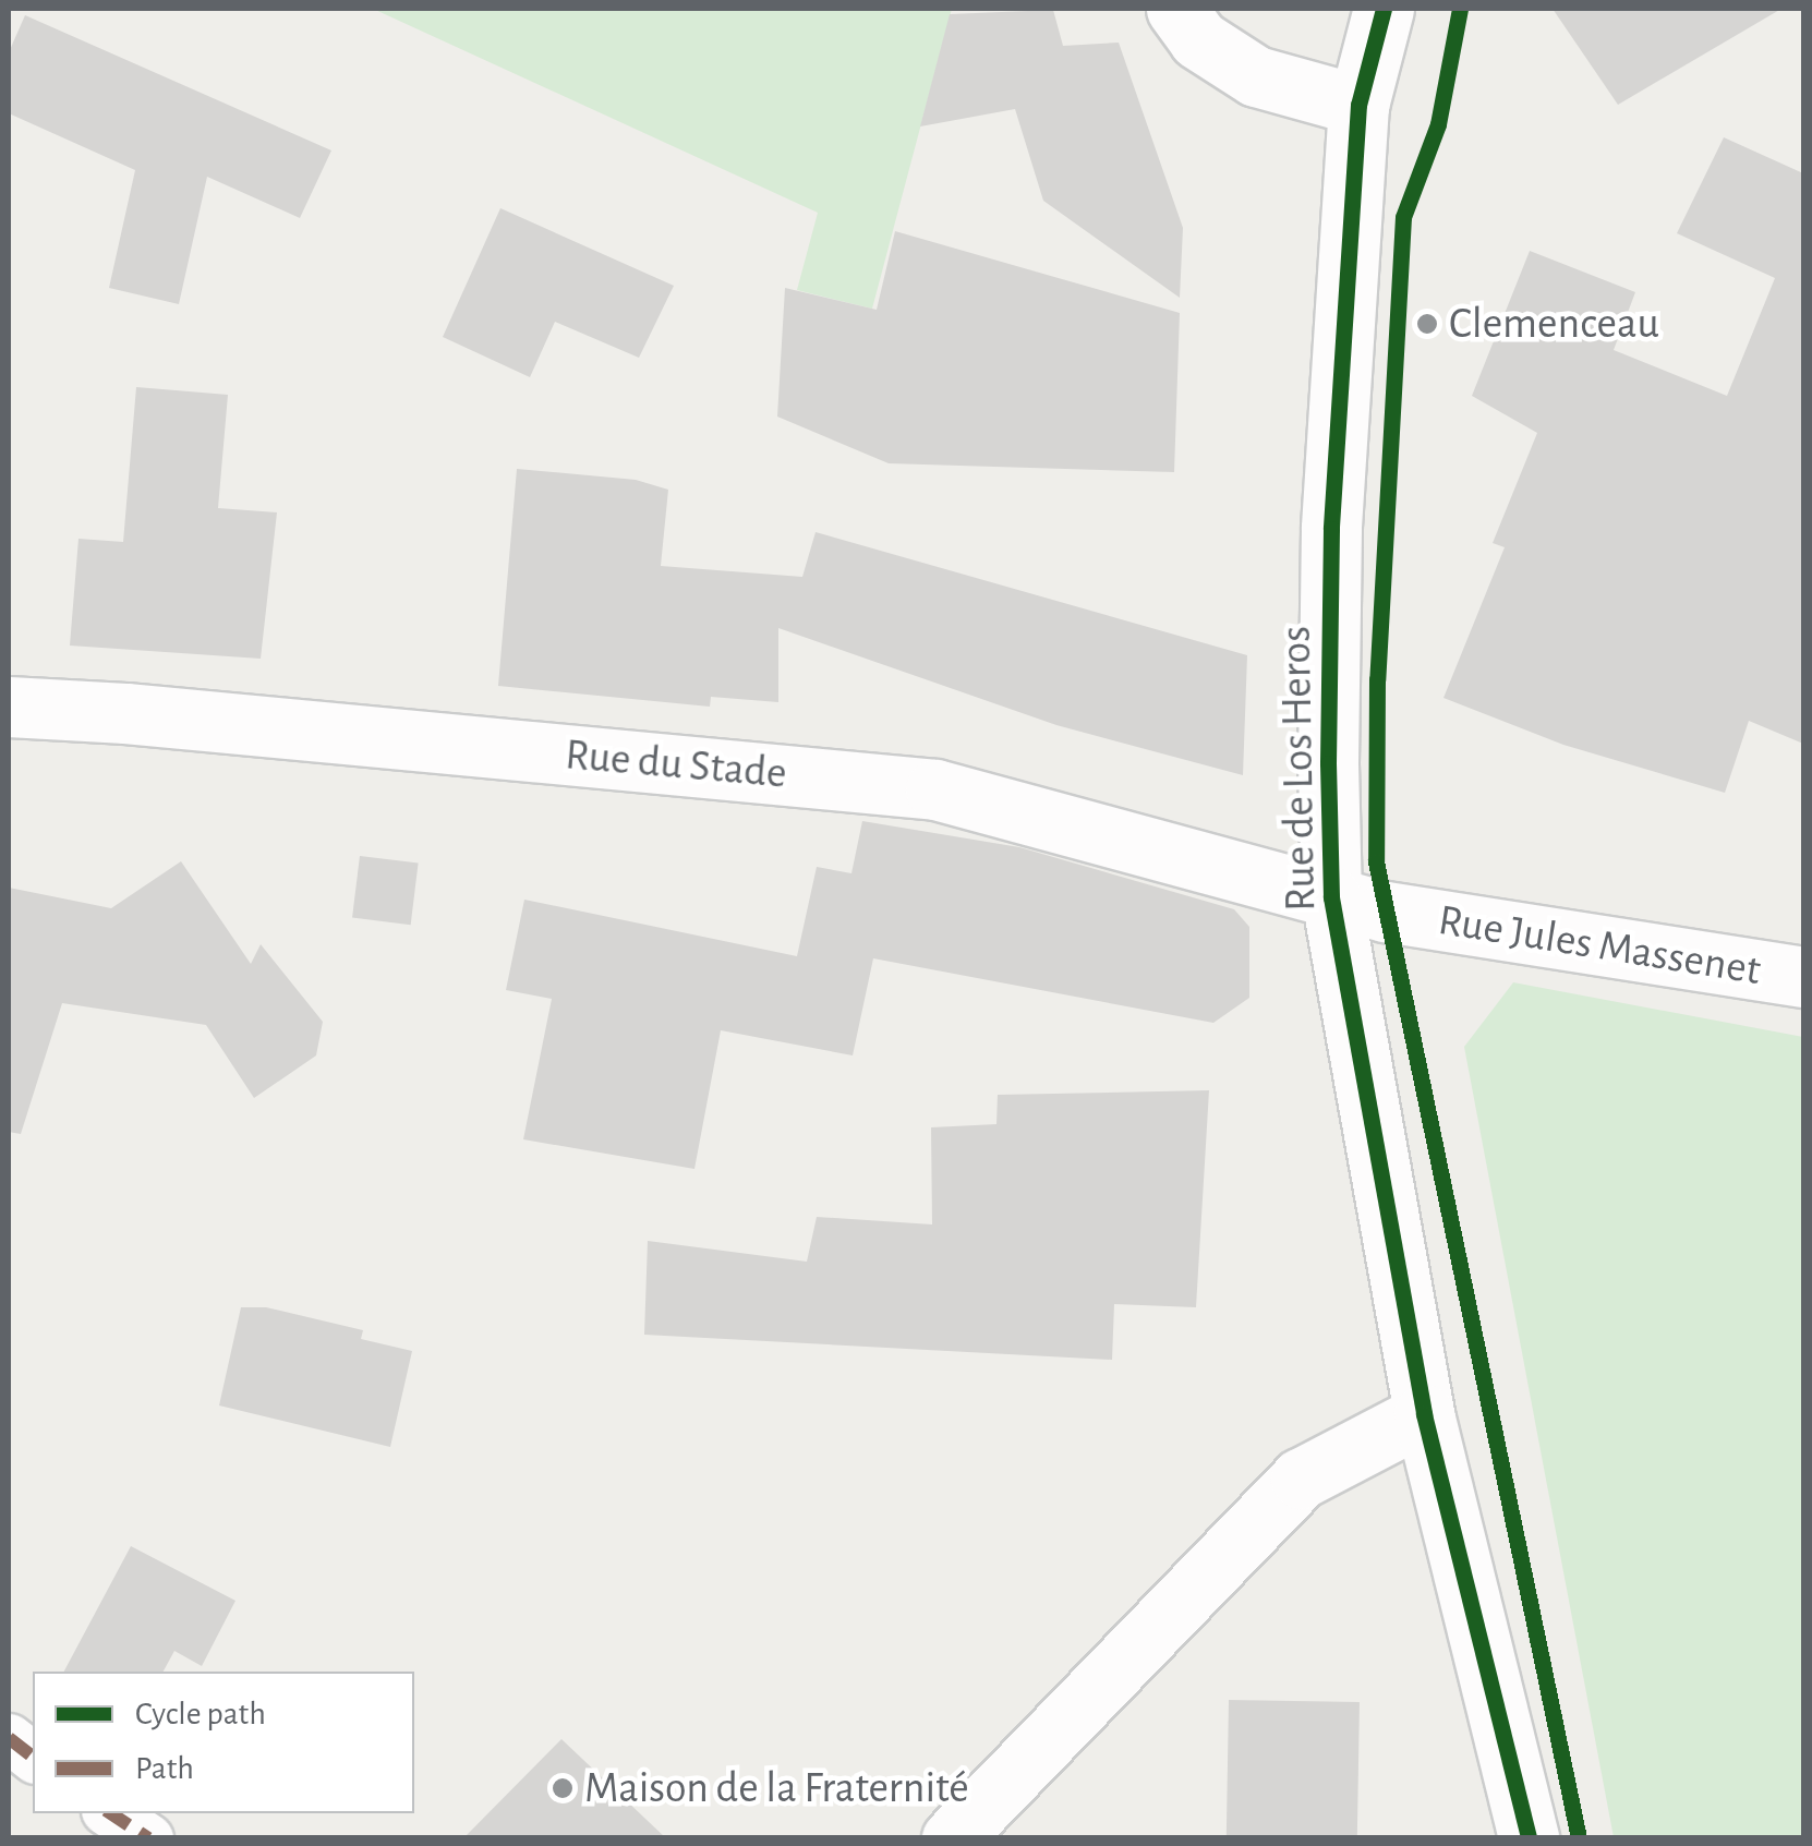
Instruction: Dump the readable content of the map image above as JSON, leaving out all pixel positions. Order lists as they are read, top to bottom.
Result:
{
  "streets": {
    "street": ["Rue du Stade", "Rue de Los Heros", "Rue Jules Massenet"]
  },
  "crossings": [
    ["Rue du Stade", "Rue de Los Heros"],
    ["Rue du Stade", "Rue Jules Massenet"],
    ["Rue de Los Heros", "Rue Jules Massenet"]
  ],
  "places": ["Clemenceau", "Maison de la Fraternité"],
  "legend": ["Cycle path", "Path"]
}
